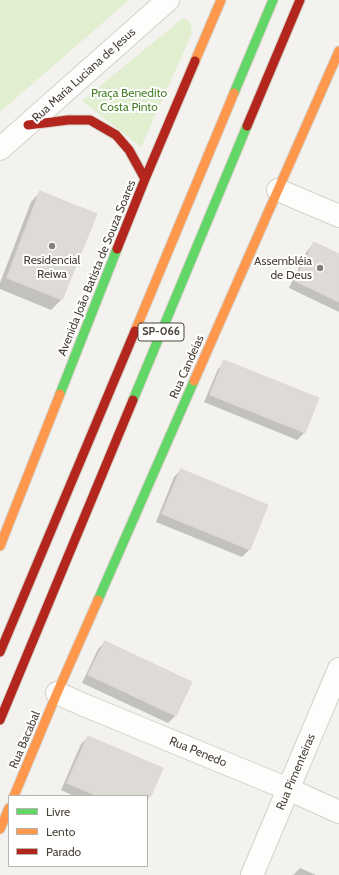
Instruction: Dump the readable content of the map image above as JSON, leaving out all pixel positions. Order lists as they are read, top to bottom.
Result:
{
  "streets": {
    "main road": [
      "Avenida João Batista de Souza Soares",
      "SP-066",
      "Rua Candeias",
      "Rua Bacabal"
    ],
    "street": ["Rua Maria Luciana de Jesus", "Rua Penedo", "Rua Pimenteiras"]
  },
  "crossings": [
    ["Rua Candeias", "Rua Bacabal"],
    ["Rua Candeias", "Rua Penedo"],
    ["Rua Bacabal", "Rua Penedo"],
    ["Rua Penedo", "Rua Pimenteiras"]
  ],
  "parks": ["Praça Benedito Costa Pinto"],
  "places": ["Residencial Reiwa", "Assembléia de Deus"],
  "legend": ["Livre", "Lento", "Parado"]
}
